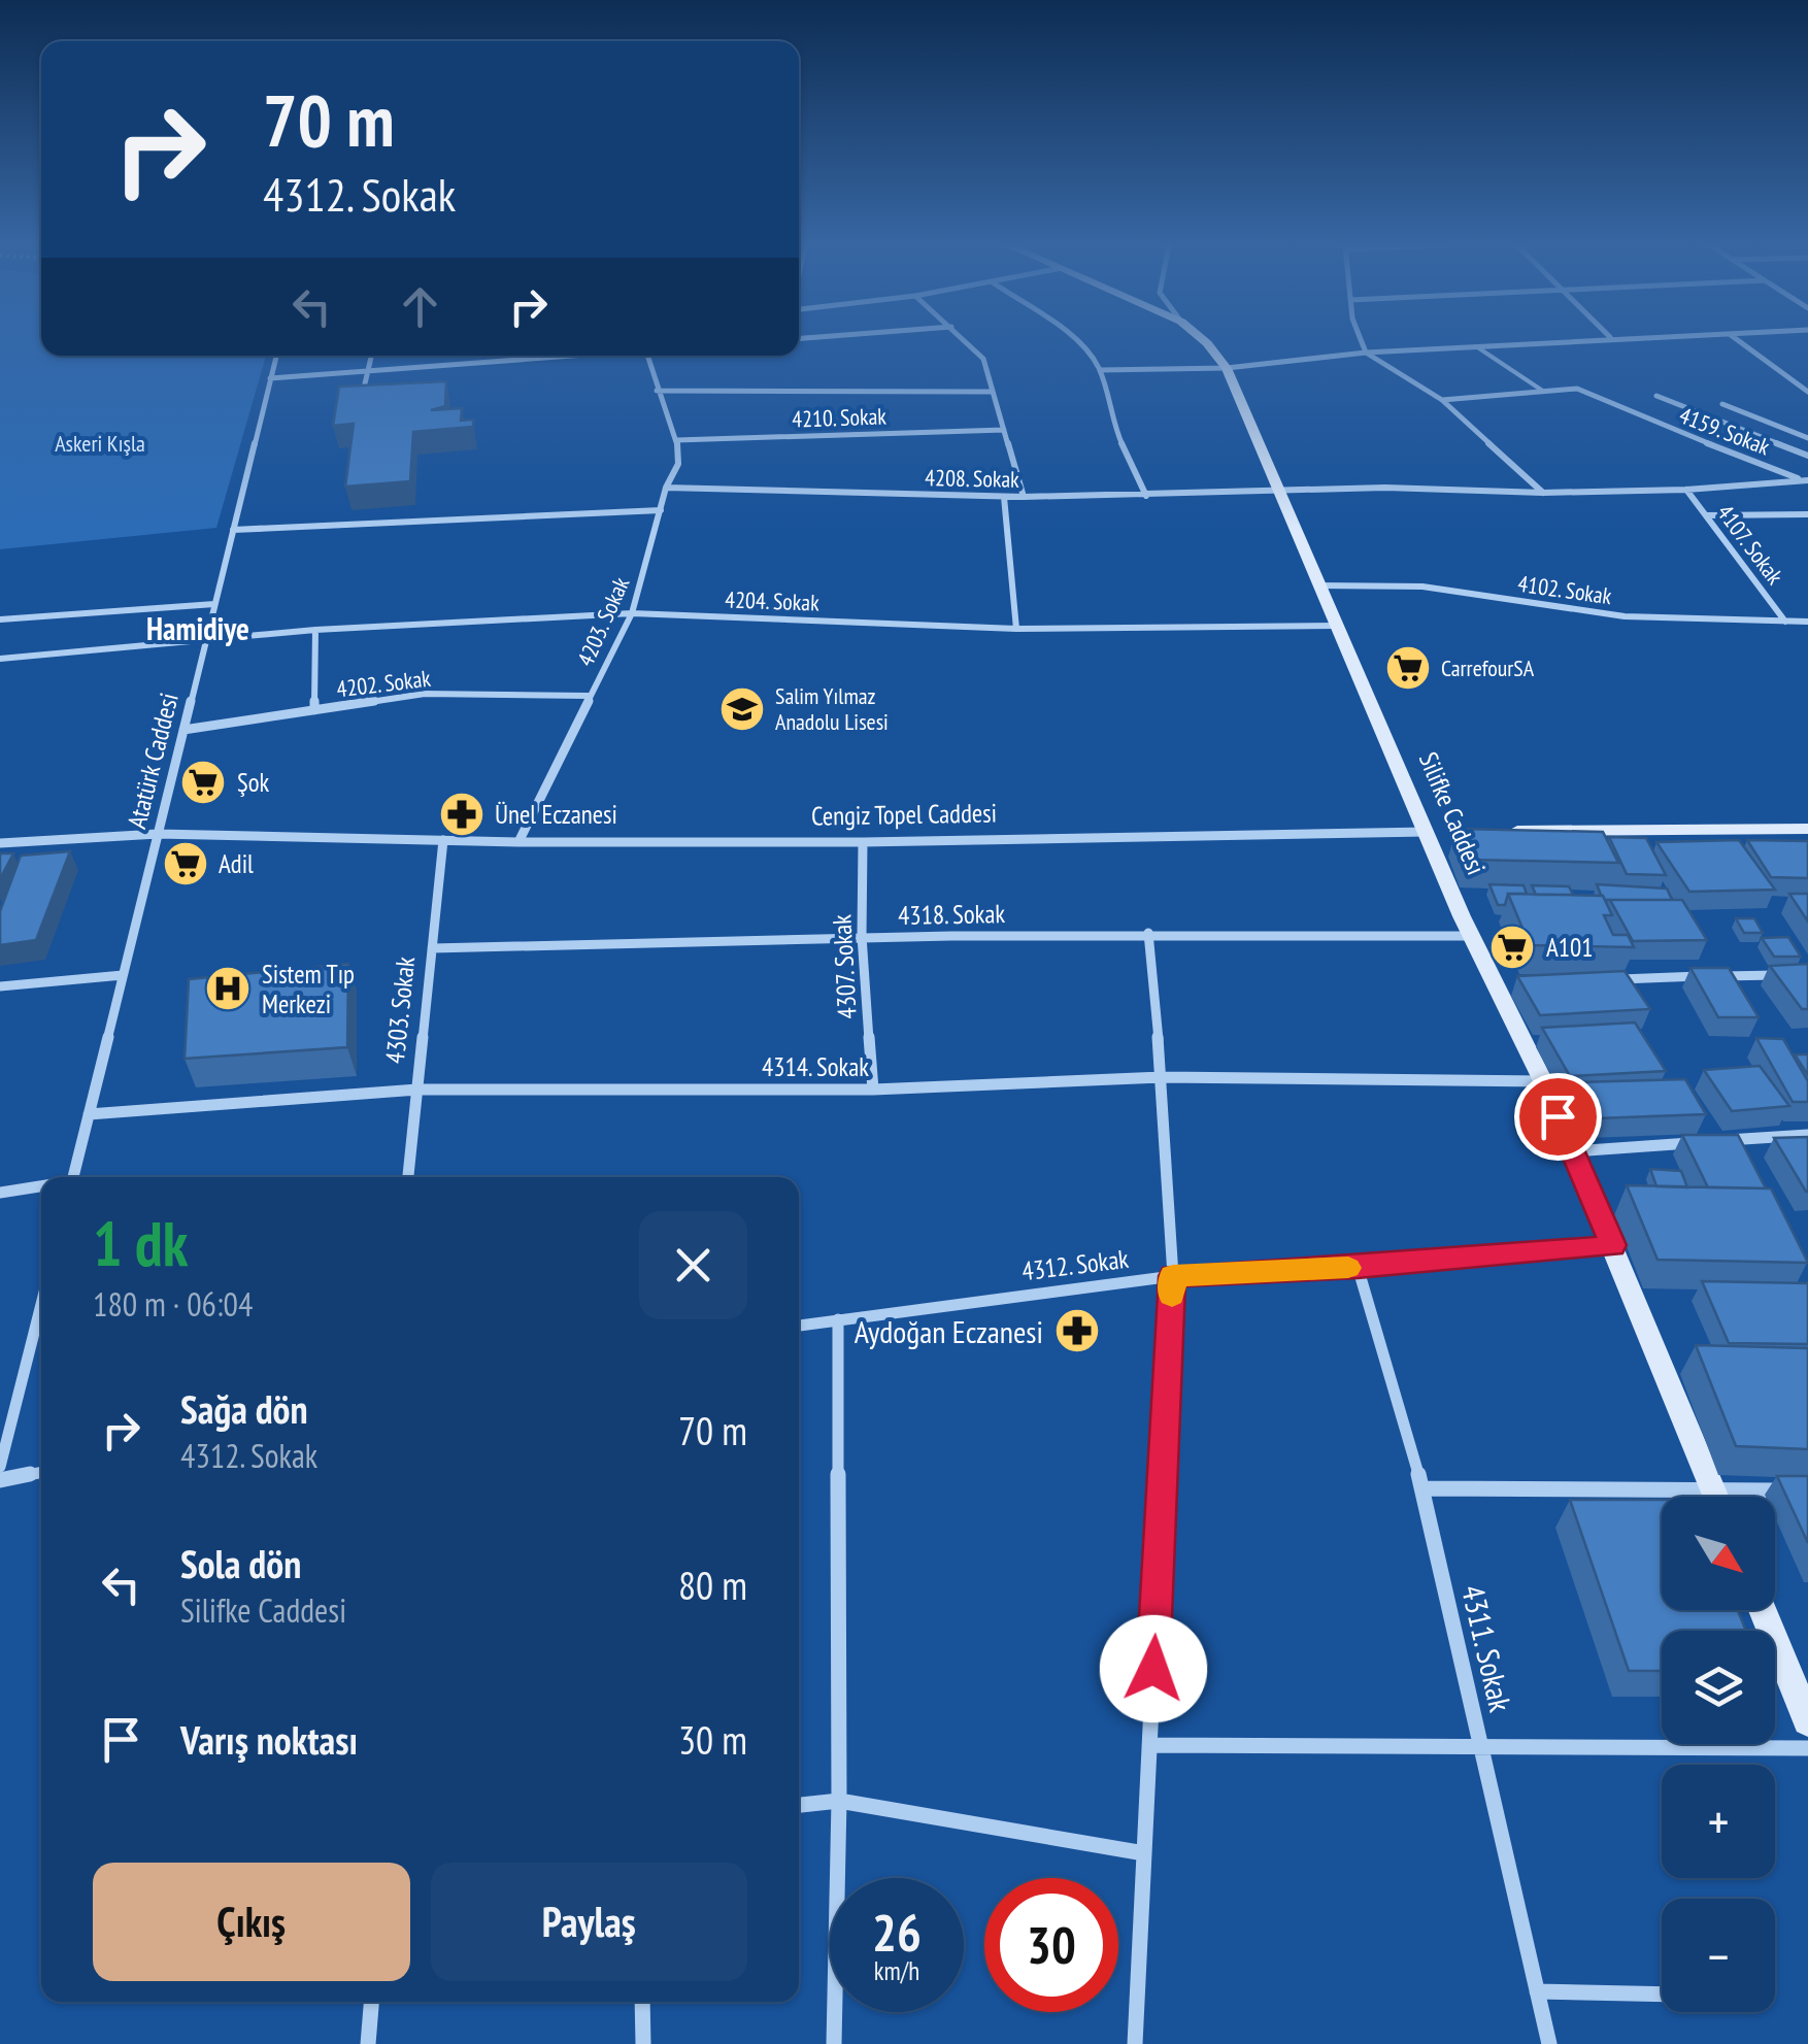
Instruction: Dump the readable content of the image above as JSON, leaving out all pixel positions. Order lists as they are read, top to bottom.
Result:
{
  "streets": {
    "street": [
      "4210. Sokak",
      "4159. Sokak",
      "4208. Sokak",
      "4107. Sokak",
      "4102. Sokak",
      "4204. Sokak",
      "4203. Sokak",
      "4202. Sokak",
      "Atatürk Caddesi",
      "Silifke Caddesi",
      "Cengiz Topel Caddesi",
      "4318. Sokak",
      "4307. Sokak",
      "4303. Sokak",
      "4314. Sokak",
      "4312. Sokak",
      "4311. Sokak"
    ]
  },
  "crossings": [
    ["4210. Sokak", "4203. Sokak"],
    ["4159. Sokak", "4208. Sokak"],
    ["4208. Sokak", "4107. Sokak"],
    ["4208. Sokak", "4203. Sokak"],
    ["4208. Sokak", "Silifke Caddesi"],
    ["4107. Sokak", "4102. Sokak"],
    ["4102. Sokak", "Silifke Caddesi"],
    ["4204. Sokak", "4203. Sokak"],
    ["4204. Sokak", "Atatürk Caddesi"],
    ["4204. Sokak", "Silifke Caddesi"],
    ["4203. Sokak", "4202. Sokak"],
    ["4203. Sokak", "Cengiz Topel Caddesi"],
    ["4202. Sokak", "Atatürk Caddesi"],
    ["Atatürk Caddesi", "Cengiz Topel Caddesi"],
    ["Atatürk Caddesi", "4314. Sokak"],
    ["Silifke Caddesi", "Cengiz Topel Caddesi"],
    ["Silifke Caddesi", "4318. Sokak"],
    ["Silifke Caddesi", "4314. Sokak"],
    ["Silifke Caddesi", "4312. Sokak"],
    ["Cengiz Topel Caddesi", "4307. Sokak"],
    ["Cengiz Topel Caddesi", "4303. Sokak"],
    ["4318. Sokak", "4307. Sokak"],
    ["4318. Sokak", "4303. Sokak"],
    ["4307. Sokak", "4314. Sokak"],
    ["4303. Sokak", "4314. Sokak"],
    ["4312. Sokak", "4311. Sokak"]
  ],
  "districts": ["Hamidiye"],
  "parks": ["Askeri Kışla"],
  "places": {
    "supermarket": [
      "CarrefourSA",
      "Şok",
      "Adil",
      "A101"
    ],
    "school or university": ["Salim Yılmaz Anadolu Lisesi"],
    "pharmacy": ["Ünel Eczanesi", "Aydoğan Eczanesi"],
    "hospital": ["Sistem Tıp Merkezi"]
  },
  "north": "bottom right",
  "page": {
    "turn": ["70 m", "4312. Sokak"],
    "heading": ["1 dk", "180 m · 06:04"],
    "list": [
      {
        "name": "Sağa dön",
        "note": "4312. Sokak",
        "value": "70 m"
      },
      {
        "name": "Sola dön",
        "note": "Silifke Caddesi",
        "value": "80 m"
      },
      {
        "name": "Varış noktası",
        "value": "30 m"
      }
    ],
    "map_buttons": ["+", "−"],
    "buttons": ["Çıkış", "Paylaş"],
    "speed": "26 km/h",
    "limit": "30"
  }
}
